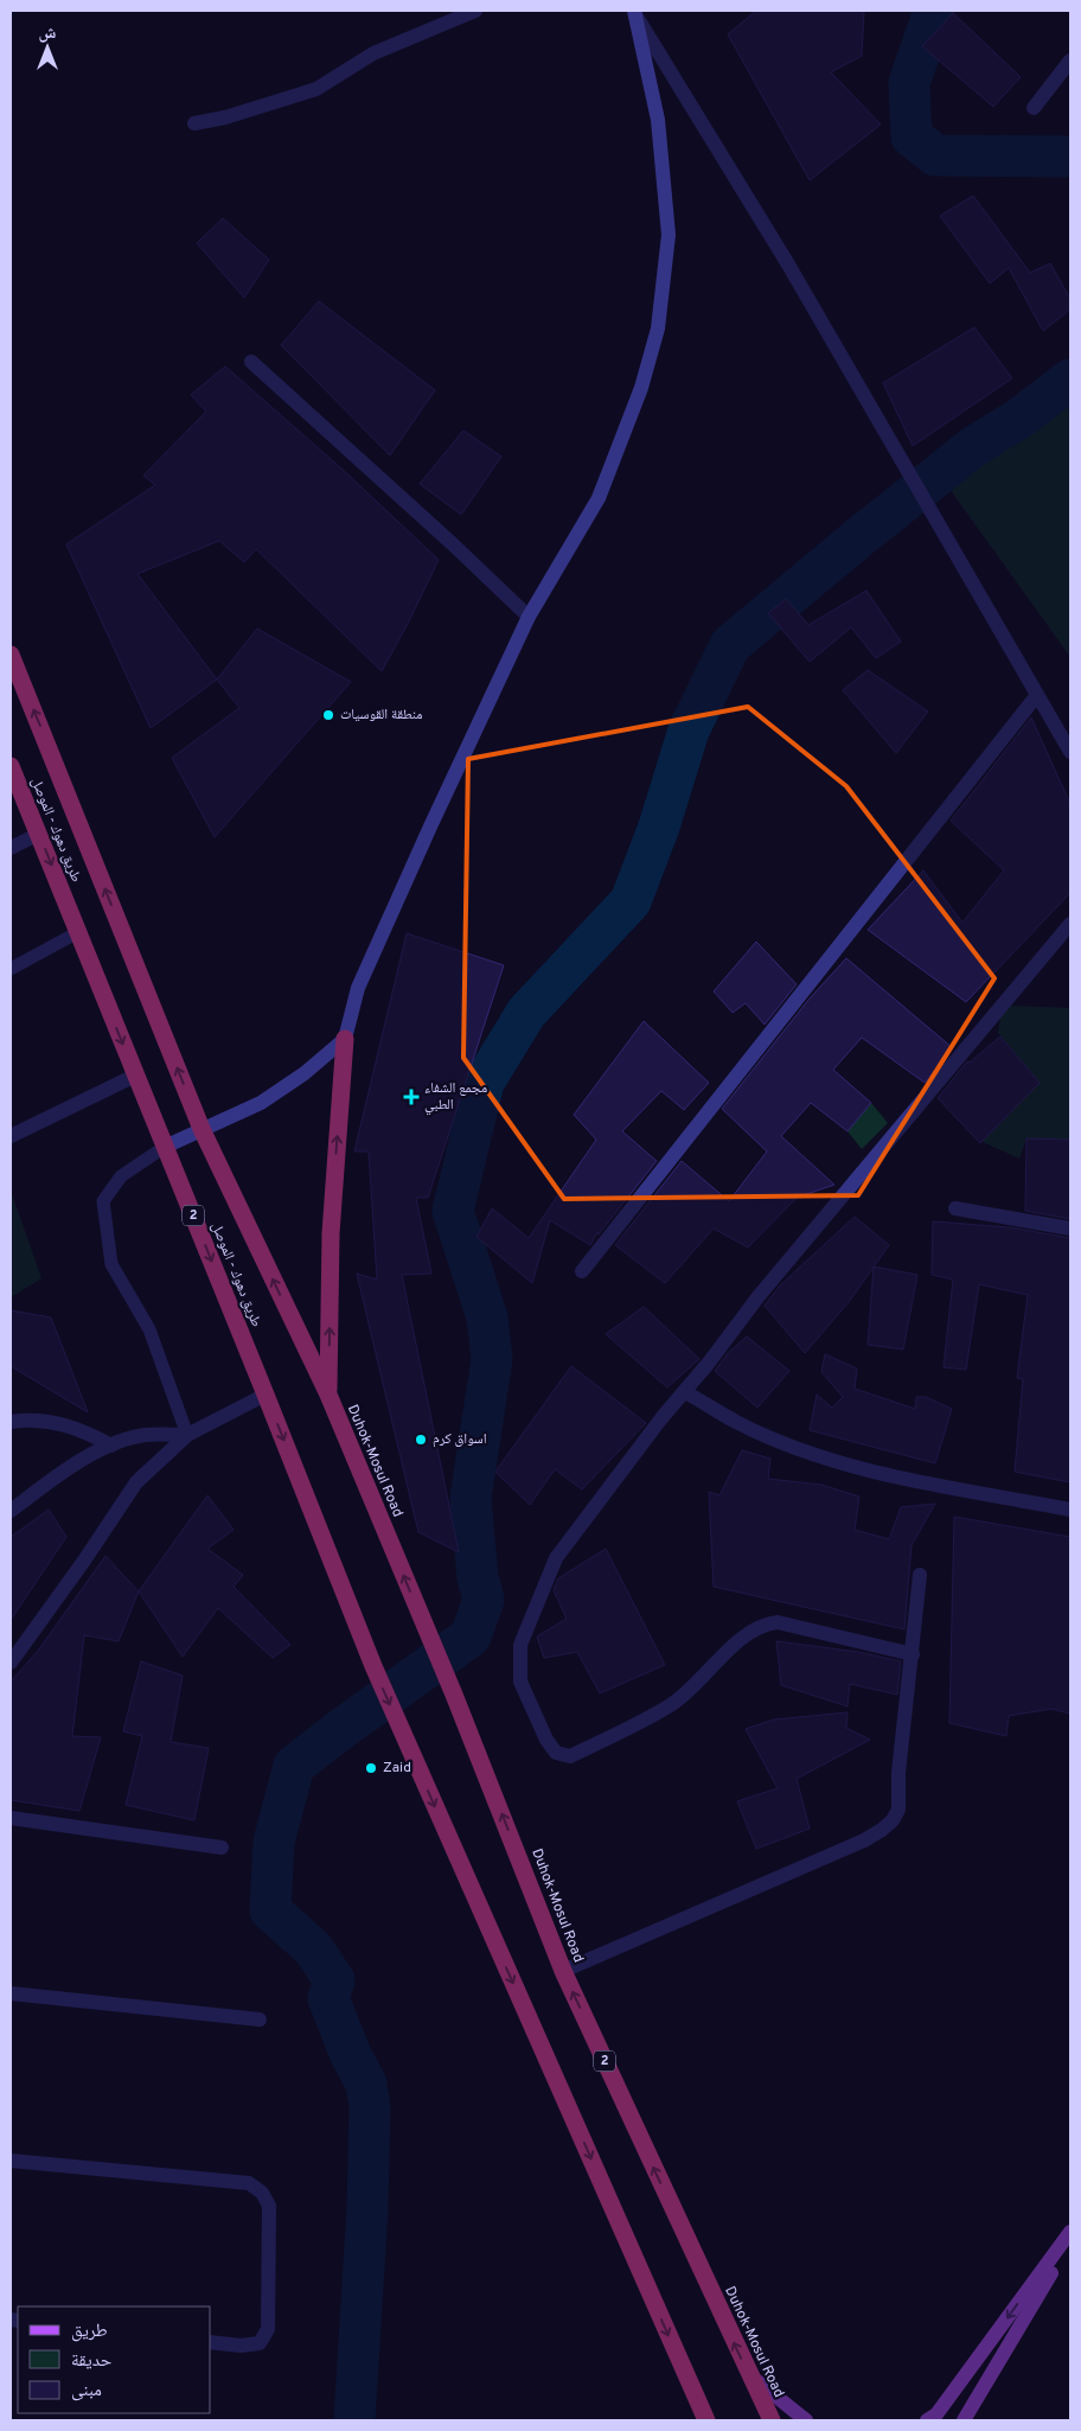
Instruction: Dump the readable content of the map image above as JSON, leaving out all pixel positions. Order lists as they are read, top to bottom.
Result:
{
  "streets": {
    "highway": ["طريق دهوك - الموصل", "2", "Duhok-Mosul Road"]
  },
  "crossings": [
    ["طريق دهوك - الموصل", "2"],
    ["2", "Duhok-Mosul Road"]
  ],
  "one_way": ["Duhok-Mosul Road"],
  "places": {
    "other": ["منطقة القوسيات", "اسواق كرم", "Zaid"],
    "health": ["مجمع الشفاء الطبي"]
  },
  "legend": ["طريق", "حديقة", "مبنى"],
  "north": "top"
}
